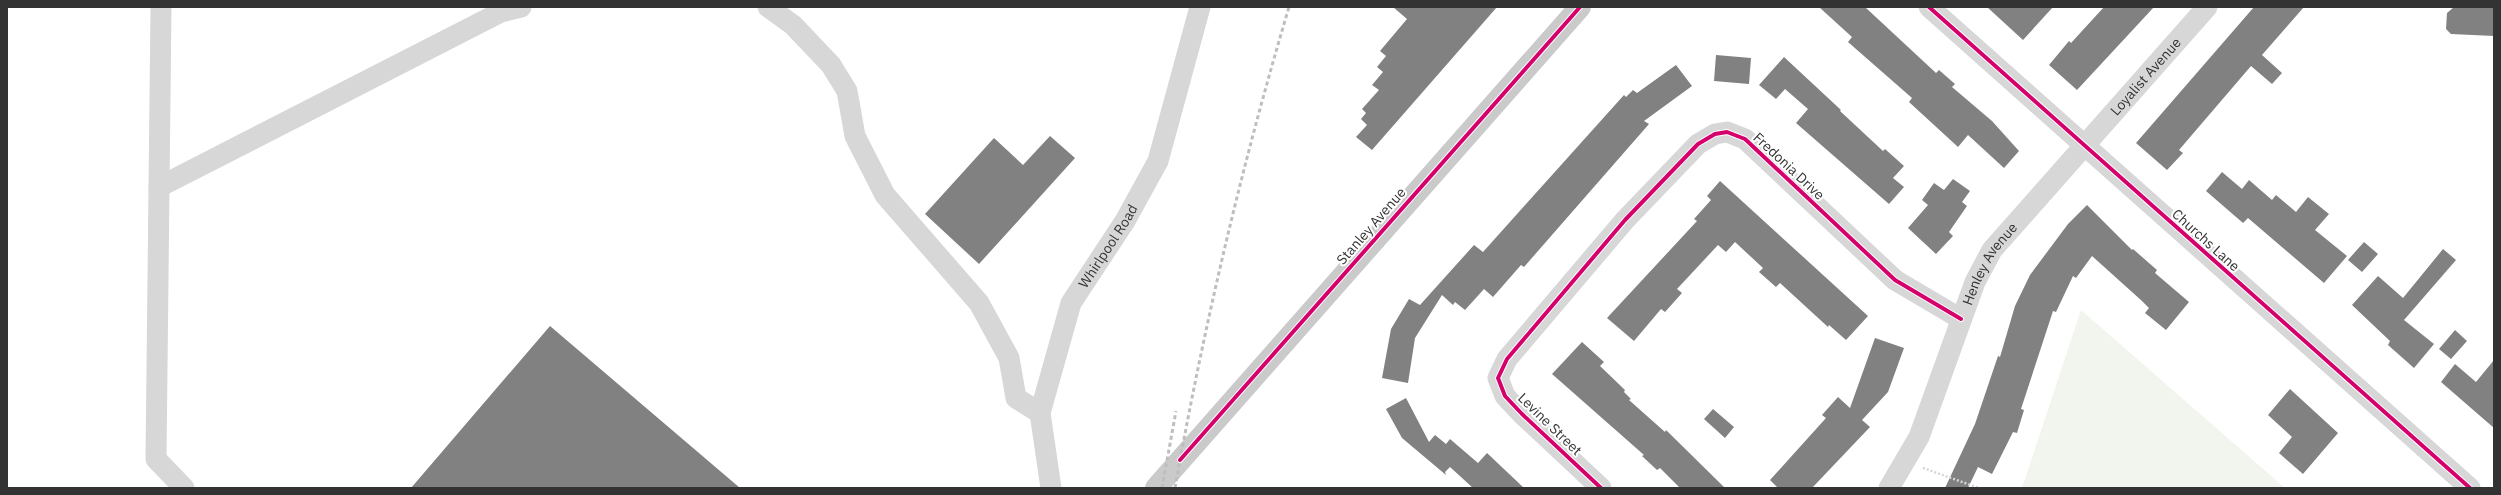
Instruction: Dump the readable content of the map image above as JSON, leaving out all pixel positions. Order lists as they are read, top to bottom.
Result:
{
  "streets": {
    "main road": ["Stanley Avenue"],
    "street": [
      "Loyalist Avenue",
      "Fredonia Drive",
      "Churchs Lane",
      "Whirlpool Road",
      "Henley Avenue",
      "Levine Street"
    ]
  },
  "crossings": [
    ["Loyalist Avenue", "Churchs Lane"],
    ["Loyalist Avenue", "Henley Avenue"],
    ["Fredonia Drive", "Henley Avenue"],
    ["Fredonia Drive", "Levine Street"],
    ["Churchs Lane", "Henley Avenue"]
  ]
}
